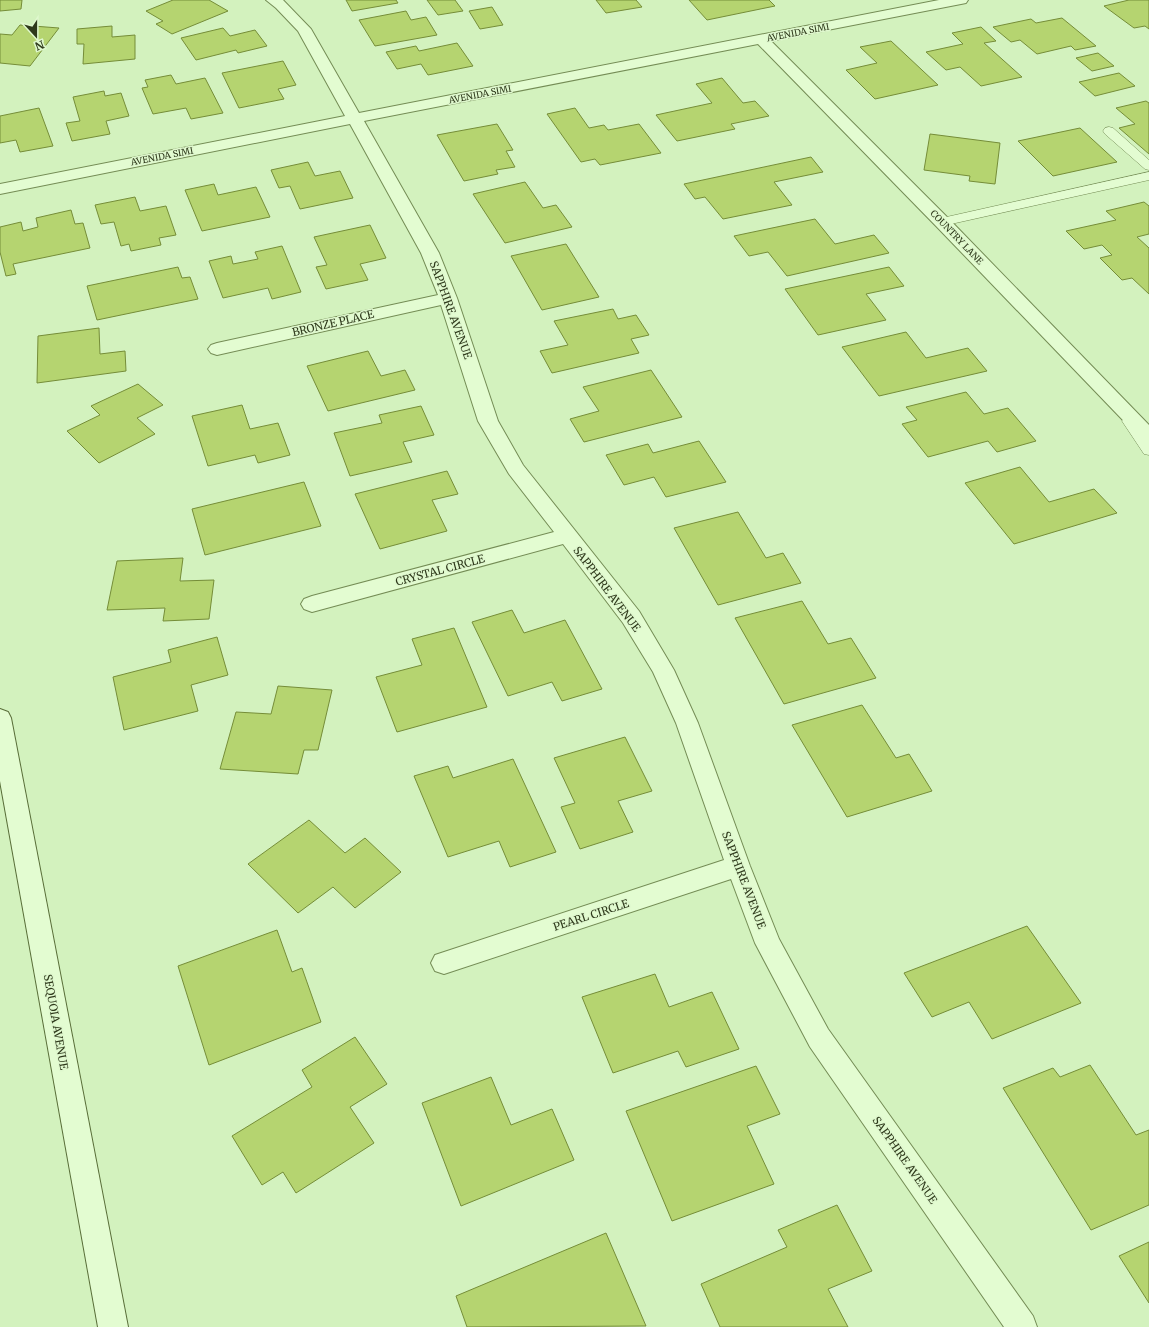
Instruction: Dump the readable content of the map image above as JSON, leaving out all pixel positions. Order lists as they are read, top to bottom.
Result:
{
  "streets": {
    "street": [
      "AVENIDA SIMI",
      "COUNTRY LANE",
      "SAPPHIRE AVENUE",
      "BRONZE PLACE",
      "CRYSTAL CIRCLE",
      "PEARL CIRCLE",
      "SEQUOIA AVENUE"
    ]
  },
  "crossings": [
    ["AVENIDA SIMI", "COUNTRY LANE"],
    ["AVENIDA SIMI", "SAPPHIRE AVENUE"],
    ["SAPPHIRE AVENUE", "BRONZE PLACE"],
    ["SAPPHIRE AVENUE", "CRYSTAL CIRCLE"],
    ["SAPPHIRE AVENUE", "PEARL CIRCLE"]
  ],
  "north": "bottom"
}
